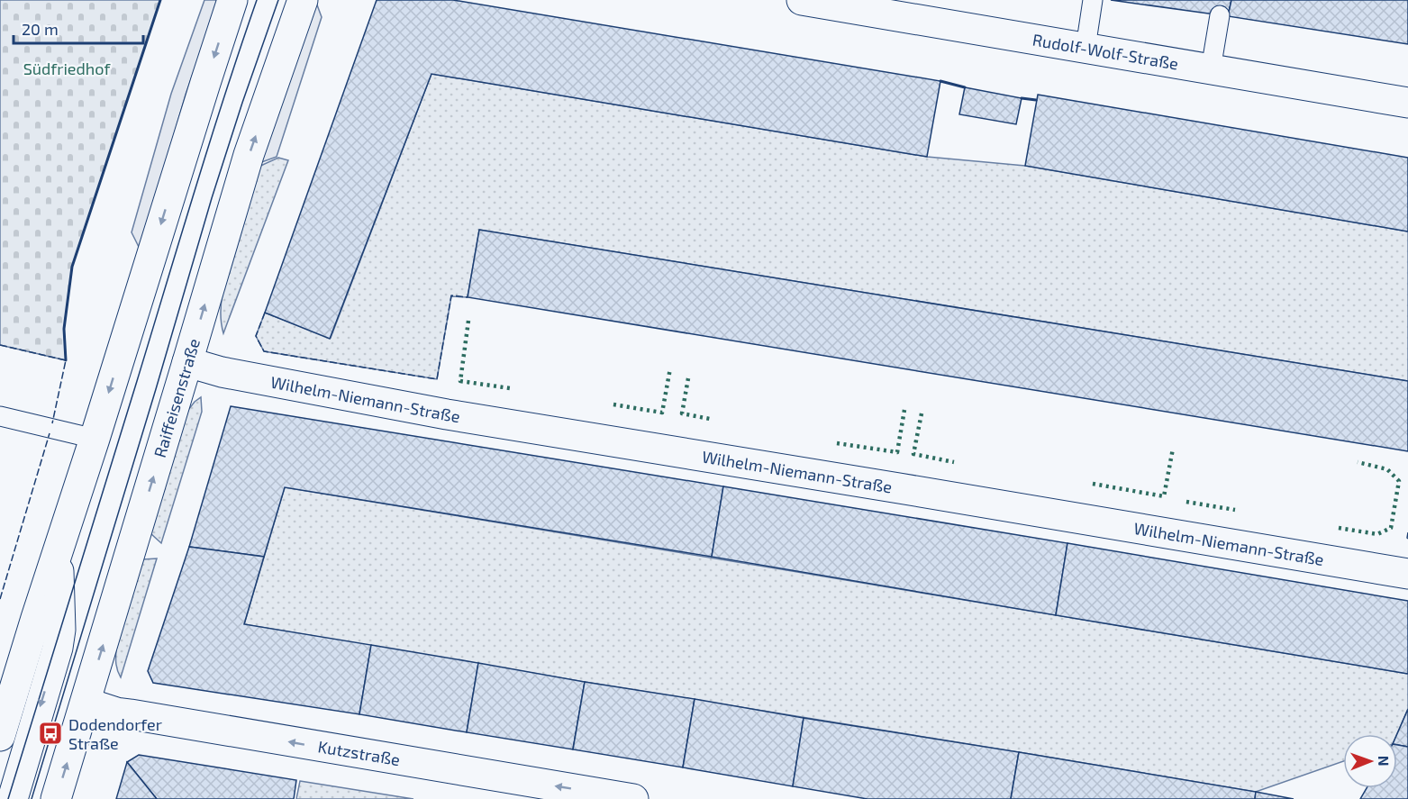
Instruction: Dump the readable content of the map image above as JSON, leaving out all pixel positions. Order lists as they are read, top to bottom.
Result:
{
  "streets": {
    "street": [
      "Rudolf-Wolf-Straße",
      "Raiffeisenstraße",
      "Wilhelm-Niemann-Straße",
      "Kutzstraße"
    ]
  },
  "crossings": [
    ["Raiffeisenstraße", "Wilhelm-Niemann-Straße"],
    ["Raiffeisenstraße", "Kutzstraße"]
  ],
  "one_way": ["Kutzstraße"],
  "parks": ["Südfriedhof"],
  "places": {
    "bus stop": ["Dodendorfer Straße"]
  },
  "scale_bar": "20 m",
  "north": "right"
}
